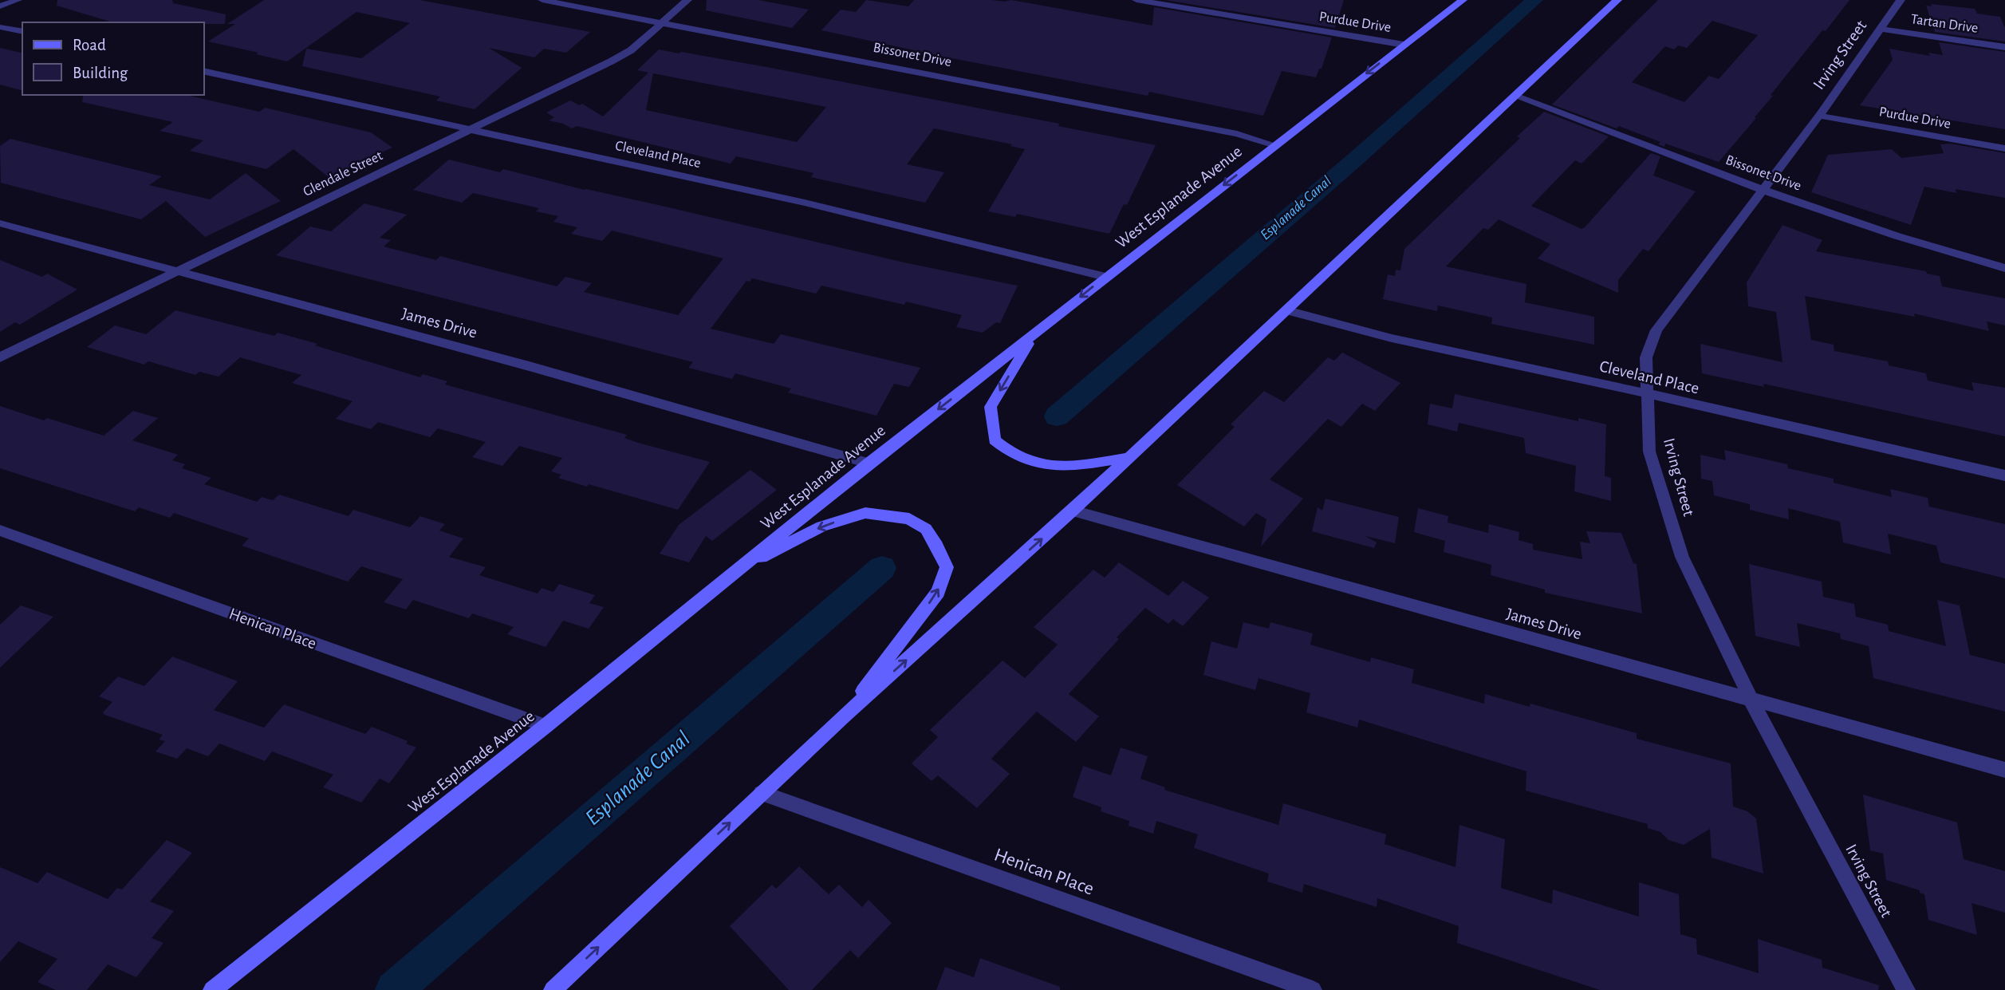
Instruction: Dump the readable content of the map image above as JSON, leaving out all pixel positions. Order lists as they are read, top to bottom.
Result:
{
  "streets": {
    "main road": ["West Esplanade Avenue"],
    "street": [
      "Purdue Drive",
      "Tartan Drive",
      "Bissonet Drive",
      "Irving Street",
      "Cleveland Place",
      "Glendale Street",
      "James Drive",
      "Henican Place"
    ]
  },
  "crossings": [
    ["Purdue Drive", "Irving Street"],
    ["Purdue Drive", "West Esplanade Avenue"],
    ["Tartan Drive", "Irving Street"],
    ["Bissonet Drive", "Irving Street"],
    ["Bissonet Drive", "Glendale Street"],
    ["Bissonet Drive", "West Esplanade Avenue"],
    ["Irving Street", "Cleveland Place"],
    ["Irving Street", "James Drive"],
    ["Cleveland Place", "Glendale Street"],
    ["Cleveland Place", "West Esplanade Avenue"],
    ["Glendale Street", "James Drive"],
    ["West Esplanade Avenue", "James Drive"],
    ["West Esplanade Avenue", "Henican Place"]
  ],
  "one_way": ["West Esplanade Avenue"],
  "water": ["Esplanade Canal"],
  "legend": ["Road", "Building"]
}
